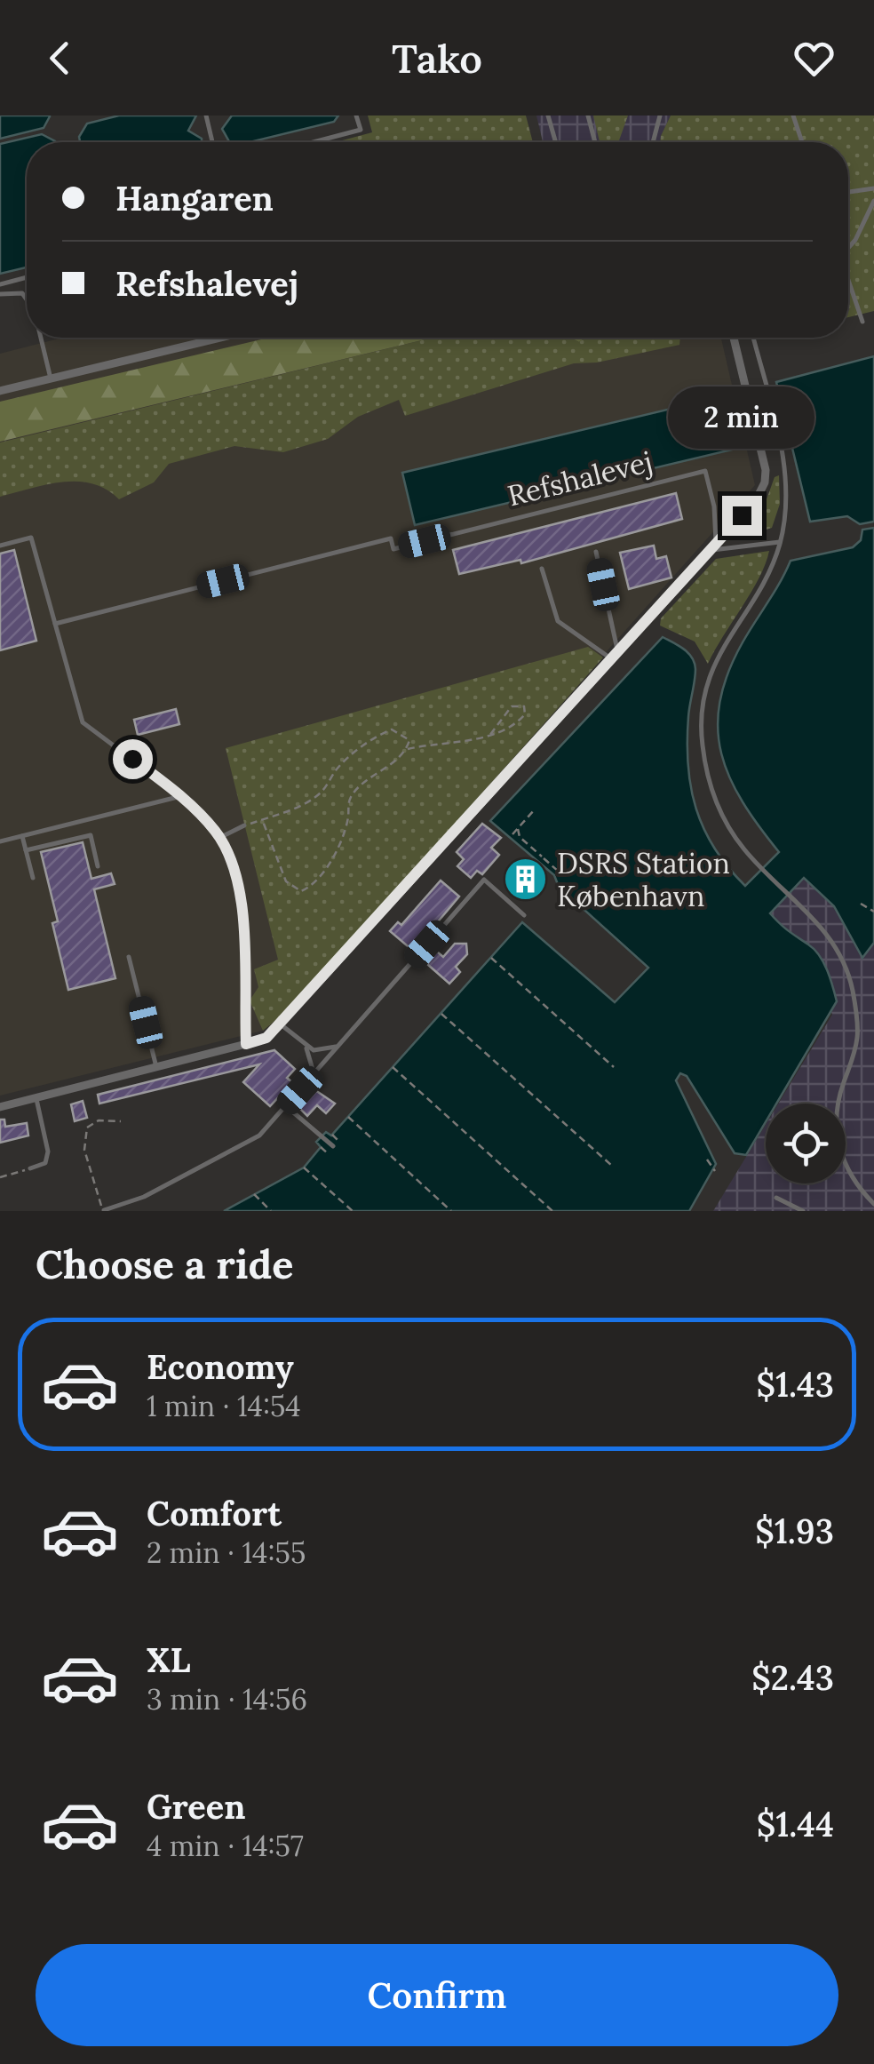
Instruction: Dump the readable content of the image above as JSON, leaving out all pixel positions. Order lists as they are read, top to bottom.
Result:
{
  "streets": {
    "lane": ["Refshalevej"]
  },
  "places": {
    "building": ["DSRS Station København"]
  },
  "page": {
    "header": "Tako",
    "banner": ["Hangaren", "Refshalevej"],
    "bubble": "2 min",
    "heading": "Choose a ride",
    "list": [
      {
        "name": "Economy",
        "note": "1 min · 14:54",
        "value": "$1.43"
      },
      {
        "name": "Comfort",
        "note": "2 min · 14:55",
        "value": "$1.93"
      },
      {
        "name": "XL",
        "note": "3 min · 14:56",
        "value": "$2.43"
      },
      {
        "name": "Green",
        "note": "4 min · 14:57",
        "value": "$1.44"
      }
    ],
    "buttons": "Confirm"
  }
}
